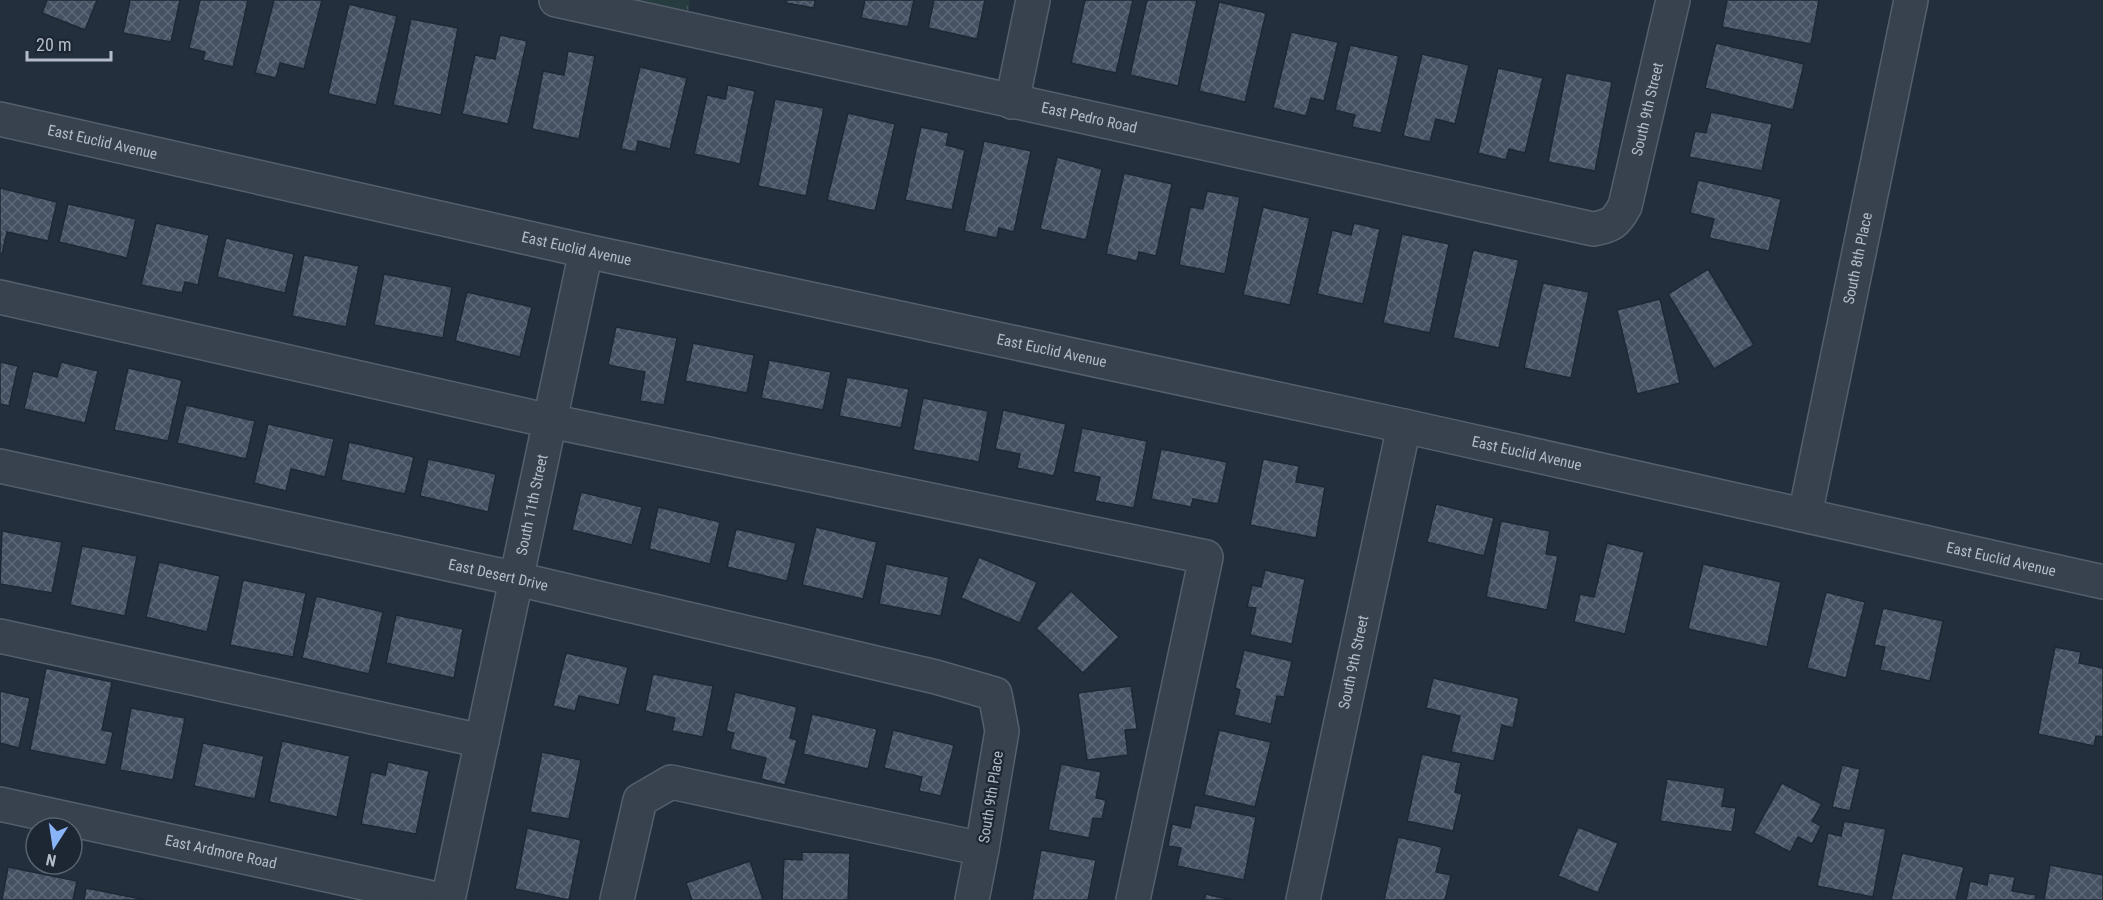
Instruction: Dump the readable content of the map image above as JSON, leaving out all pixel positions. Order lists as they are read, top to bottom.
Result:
{
  "streets": {
    "street": [
      "South 9th Street",
      "East Pedro Road",
      "East Euclid Avenue",
      "South 8th Place",
      "South 11th Street",
      "East Desert Drive",
      "South 9th Place",
      "East Ardmore Road"
    ]
  },
  "crossings": [
    ["South 9th Street", "East Pedro Road"],
    ["South 9th Street", "East Euclid Avenue"],
    ["East Euclid Avenue", "South 8th Place"],
    ["East Euclid Avenue", "South 11th Street"],
    ["South 11th Street", "East Desert Drive"],
    ["East Desert Drive", "South 9th Place"]
  ],
  "scale_bar": "20 m",
  "north": "bottom"
}
